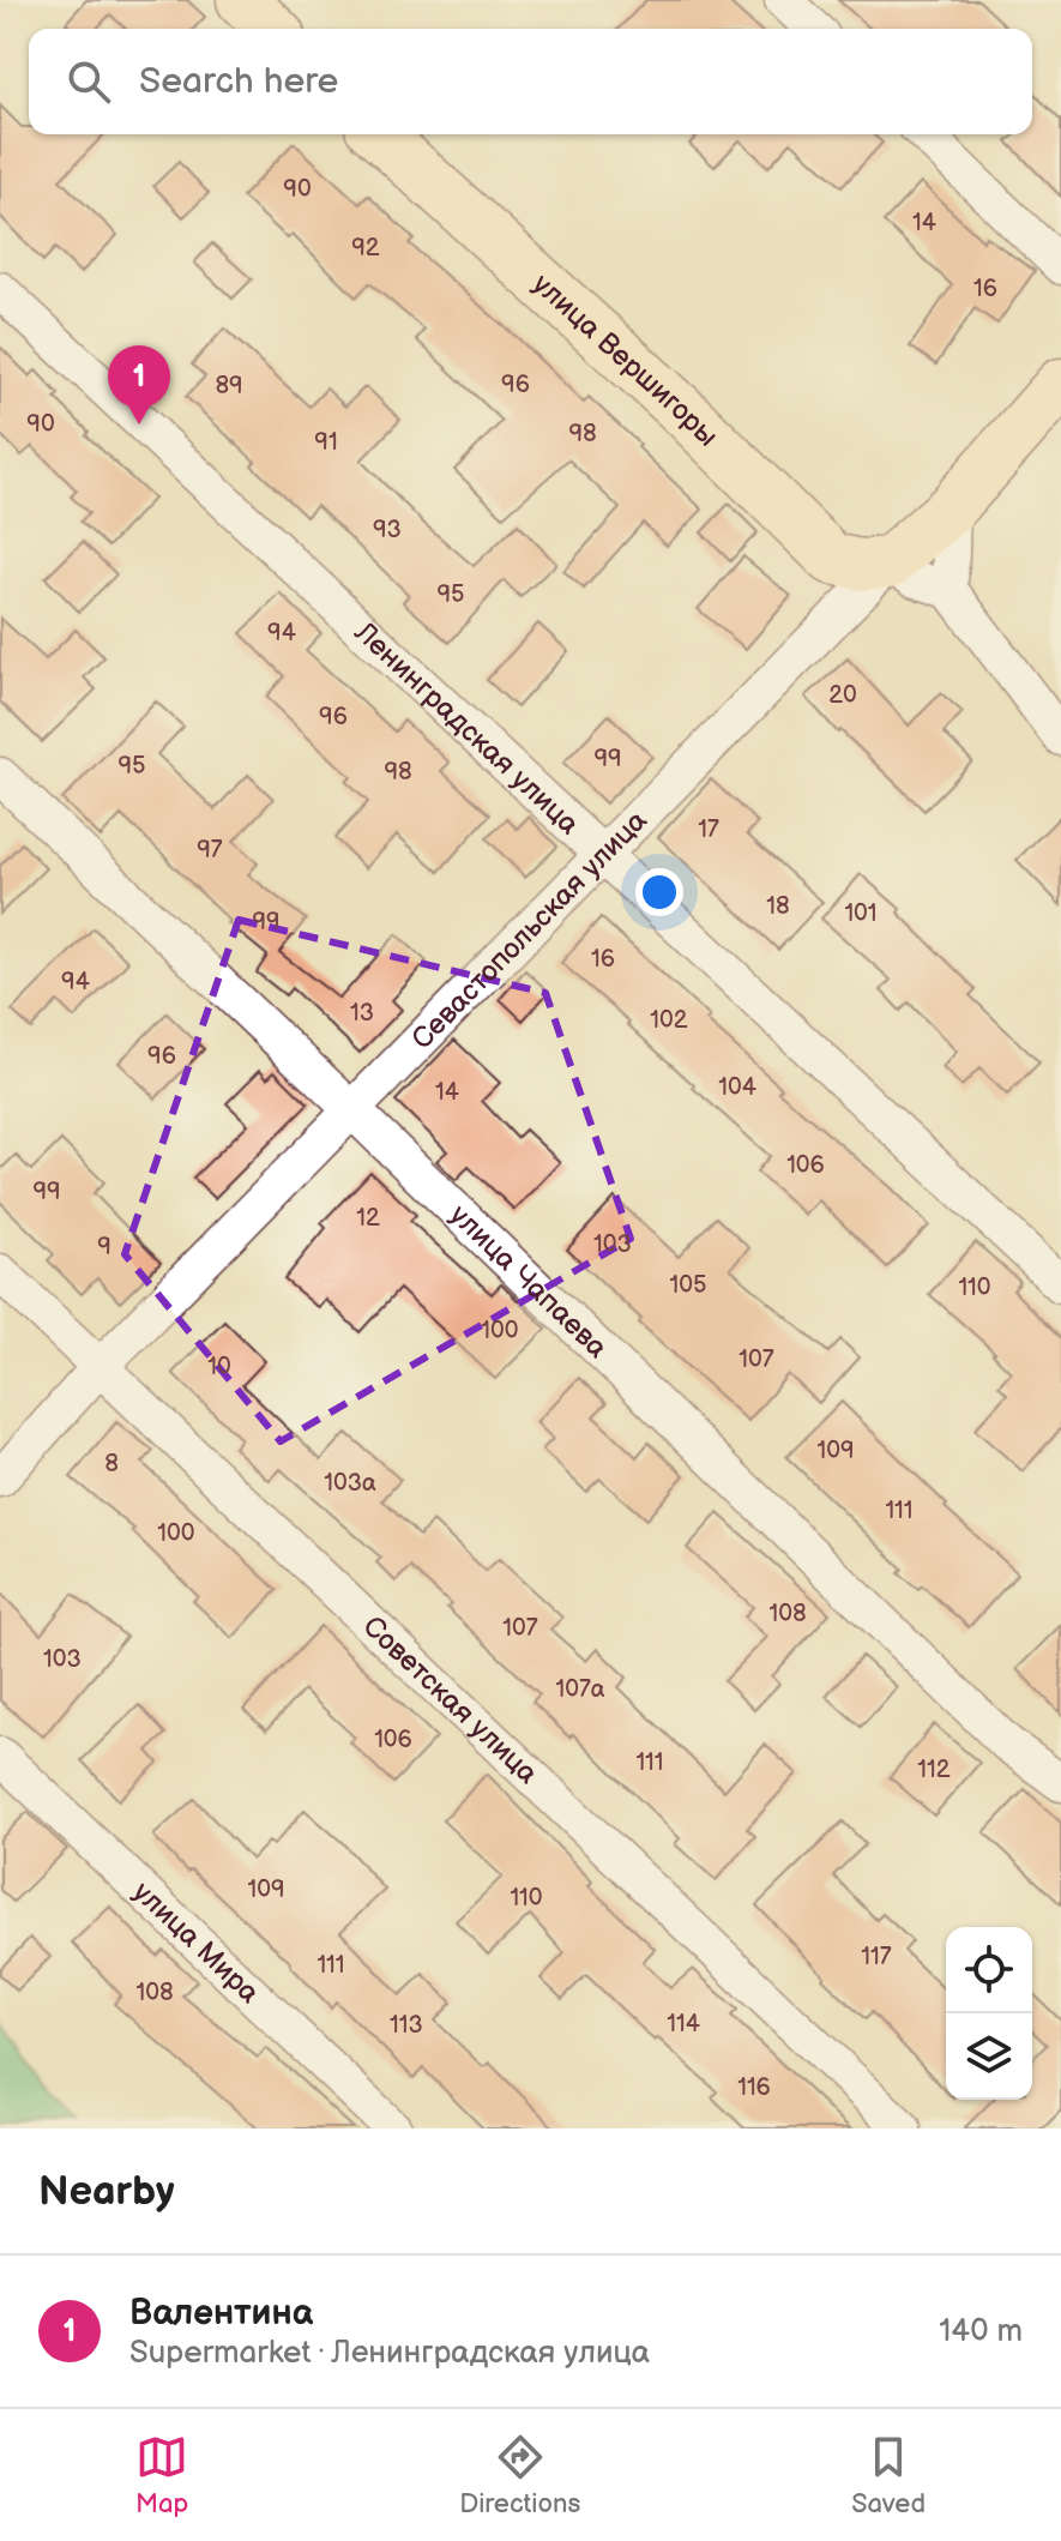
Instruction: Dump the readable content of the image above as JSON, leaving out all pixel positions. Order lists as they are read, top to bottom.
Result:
{
  "streets": {
    "street": [
      "улица Вершигоры",
      "Ленинградская улица",
      "Севастопольская улица",
      "улица Чапаева",
      "Советская улица",
      "улица Мира"
    ]
  },
  "crossings": [
    ["улица Вершигоры", "Севастопольская улица"],
    ["Ленинградская улица", "Севастопольская улица"],
    ["Севастопольская улица", "улица Чапаева"],
    ["Севастопольская улица", "Советская улица"]
  ],
  "house_numbers": [
    "90",
    "14",
    "92",
    "16",
    "96",
    "89",
    "90",
    "98",
    "91",
    "93",
    "95",
    "94",
    "20",
    "96",
    "99",
    "95",
    "98",
    "17",
    "97",
    "18",
    "101",
    "99",
    "16",
    "94",
    "13",
    "102",
    "96",
    "104",
    "14",
    "106",
    "99",
    "12",
    "103",
    "9",
    "105",
    "110",
    "100",
    "107",
    "10",
    "109",
    "8",
    "103а",
    "111",
    "100",
    "108",
    "107",
    "103",
    "107а",
    "106",
    "111",
    "112",
    "109",
    "110",
    "117",
    "111",
    "108",
    "114",
    "113",
    "116"
  ],
  "page": {
    "search": "Search here",
    "pins": "1",
    "heading": "Nearby",
    "list": [
      {
        "mark": "1",
        "name": "Валентина",
        "note": "Supermarket · Ленинградская улица",
        "value": "140 m"
      }
    ],
    "nav": ["Map", "Directions", "Saved"]
  }
}
